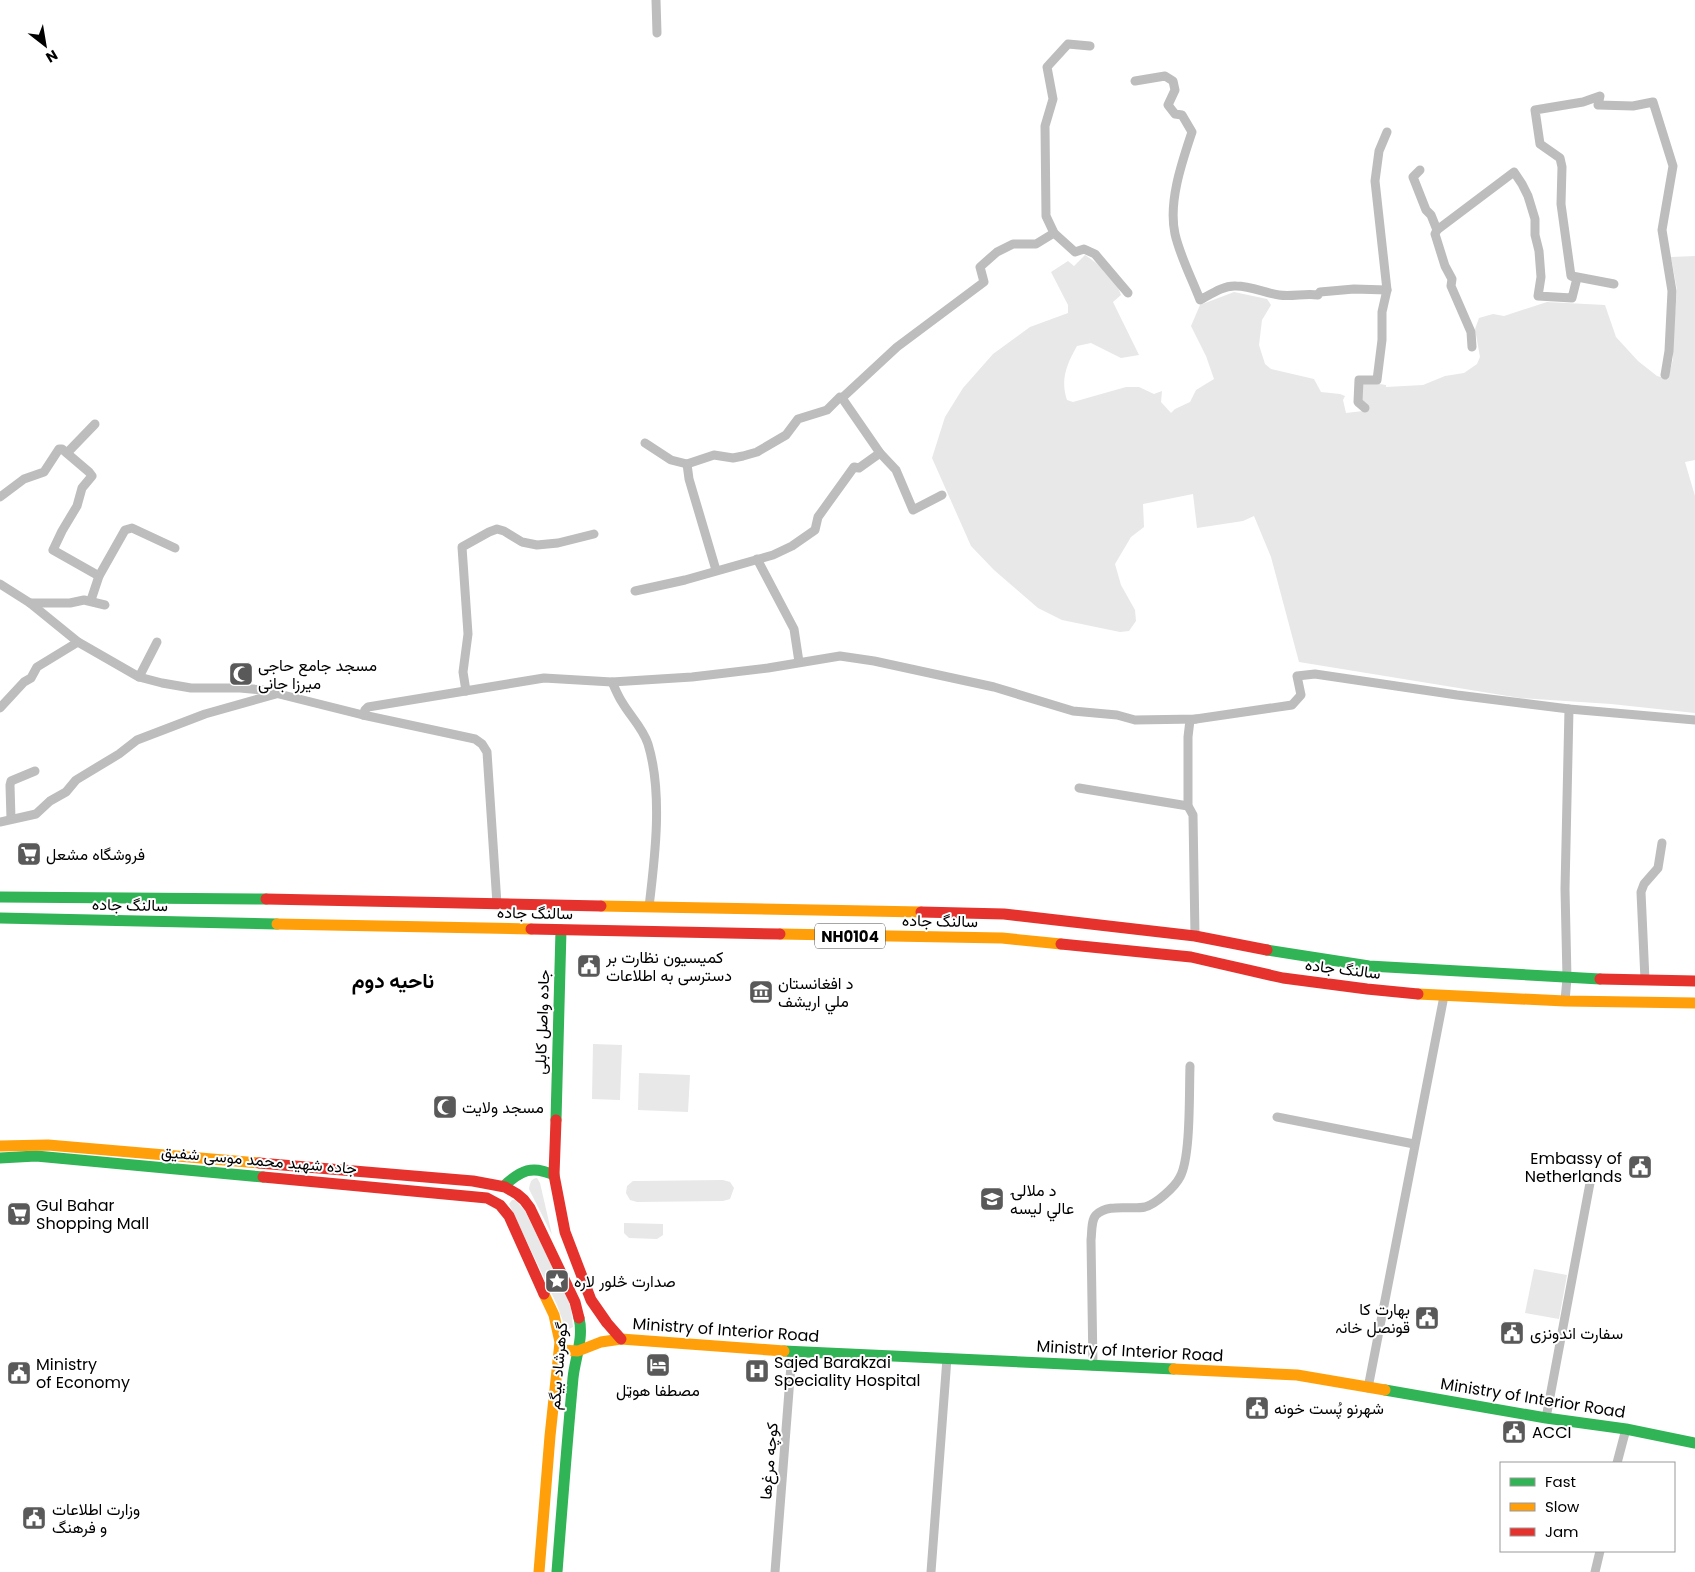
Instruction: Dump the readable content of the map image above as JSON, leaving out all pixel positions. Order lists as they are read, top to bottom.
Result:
{
  "streets": {
    "main road": [
      "سالنگ جاده",
      "NH0104",
      "جاده واصل کابلی",
      "جاده شهید محمد موسی شفیق",
      "Ministry of Interior Road",
      "گوهرشاد بیگم"
    ],
    "street": ["کوچه مرغ‌ها"]
  },
  "crossings": [
    ["سالنگ جاده", "جاده واصل کابلی"],
    ["جاده واصل کابلی", "Ministry of Interior Road"],
    ["جاده شهید محمد موسی شفیق", "گوهرشاد بیگم"],
    ["Ministry of Interior Road", "گوهرشاد بیگم"],
    ["Ministry of Interior Road", "کوچه مرغ‌ها"]
  ],
  "districts": ["ناحیه دوم"],
  "places": {
    "mosque": ["مسجد جامع حاجی میرزا جانی", "مسجد ولایت"],
    "supermarket": ["فروشگاه مشعل", "Gul Bahar Shopping Mall"],
    "public building": [
      "کمیسیون نظارت بر دسترسی به اطلاعات",
      "Embassy of Netherlands",
      "بھارت کا قونصل خانہ",
      "سفارت اندونزی",
      "Ministry of Economy",
      "شهرنو پُست خونه",
      "ACCI",
      "وزارت اطلاعات و فرهنگ"
    ],
    "museum": ["د افغانستان ملي اریشف"],
    "school or university": ["د ملالۍ عالي لیسه"],
    "place": ["صدارت څلور لاره"],
    "hotel": ["مصطفا هوټل"],
    "hospital": ["Sajed Barakzai Speciality Hospital"]
  },
  "legend": ["Fast", "Slow", "Jam"],
  "north": "bottom right"
}
